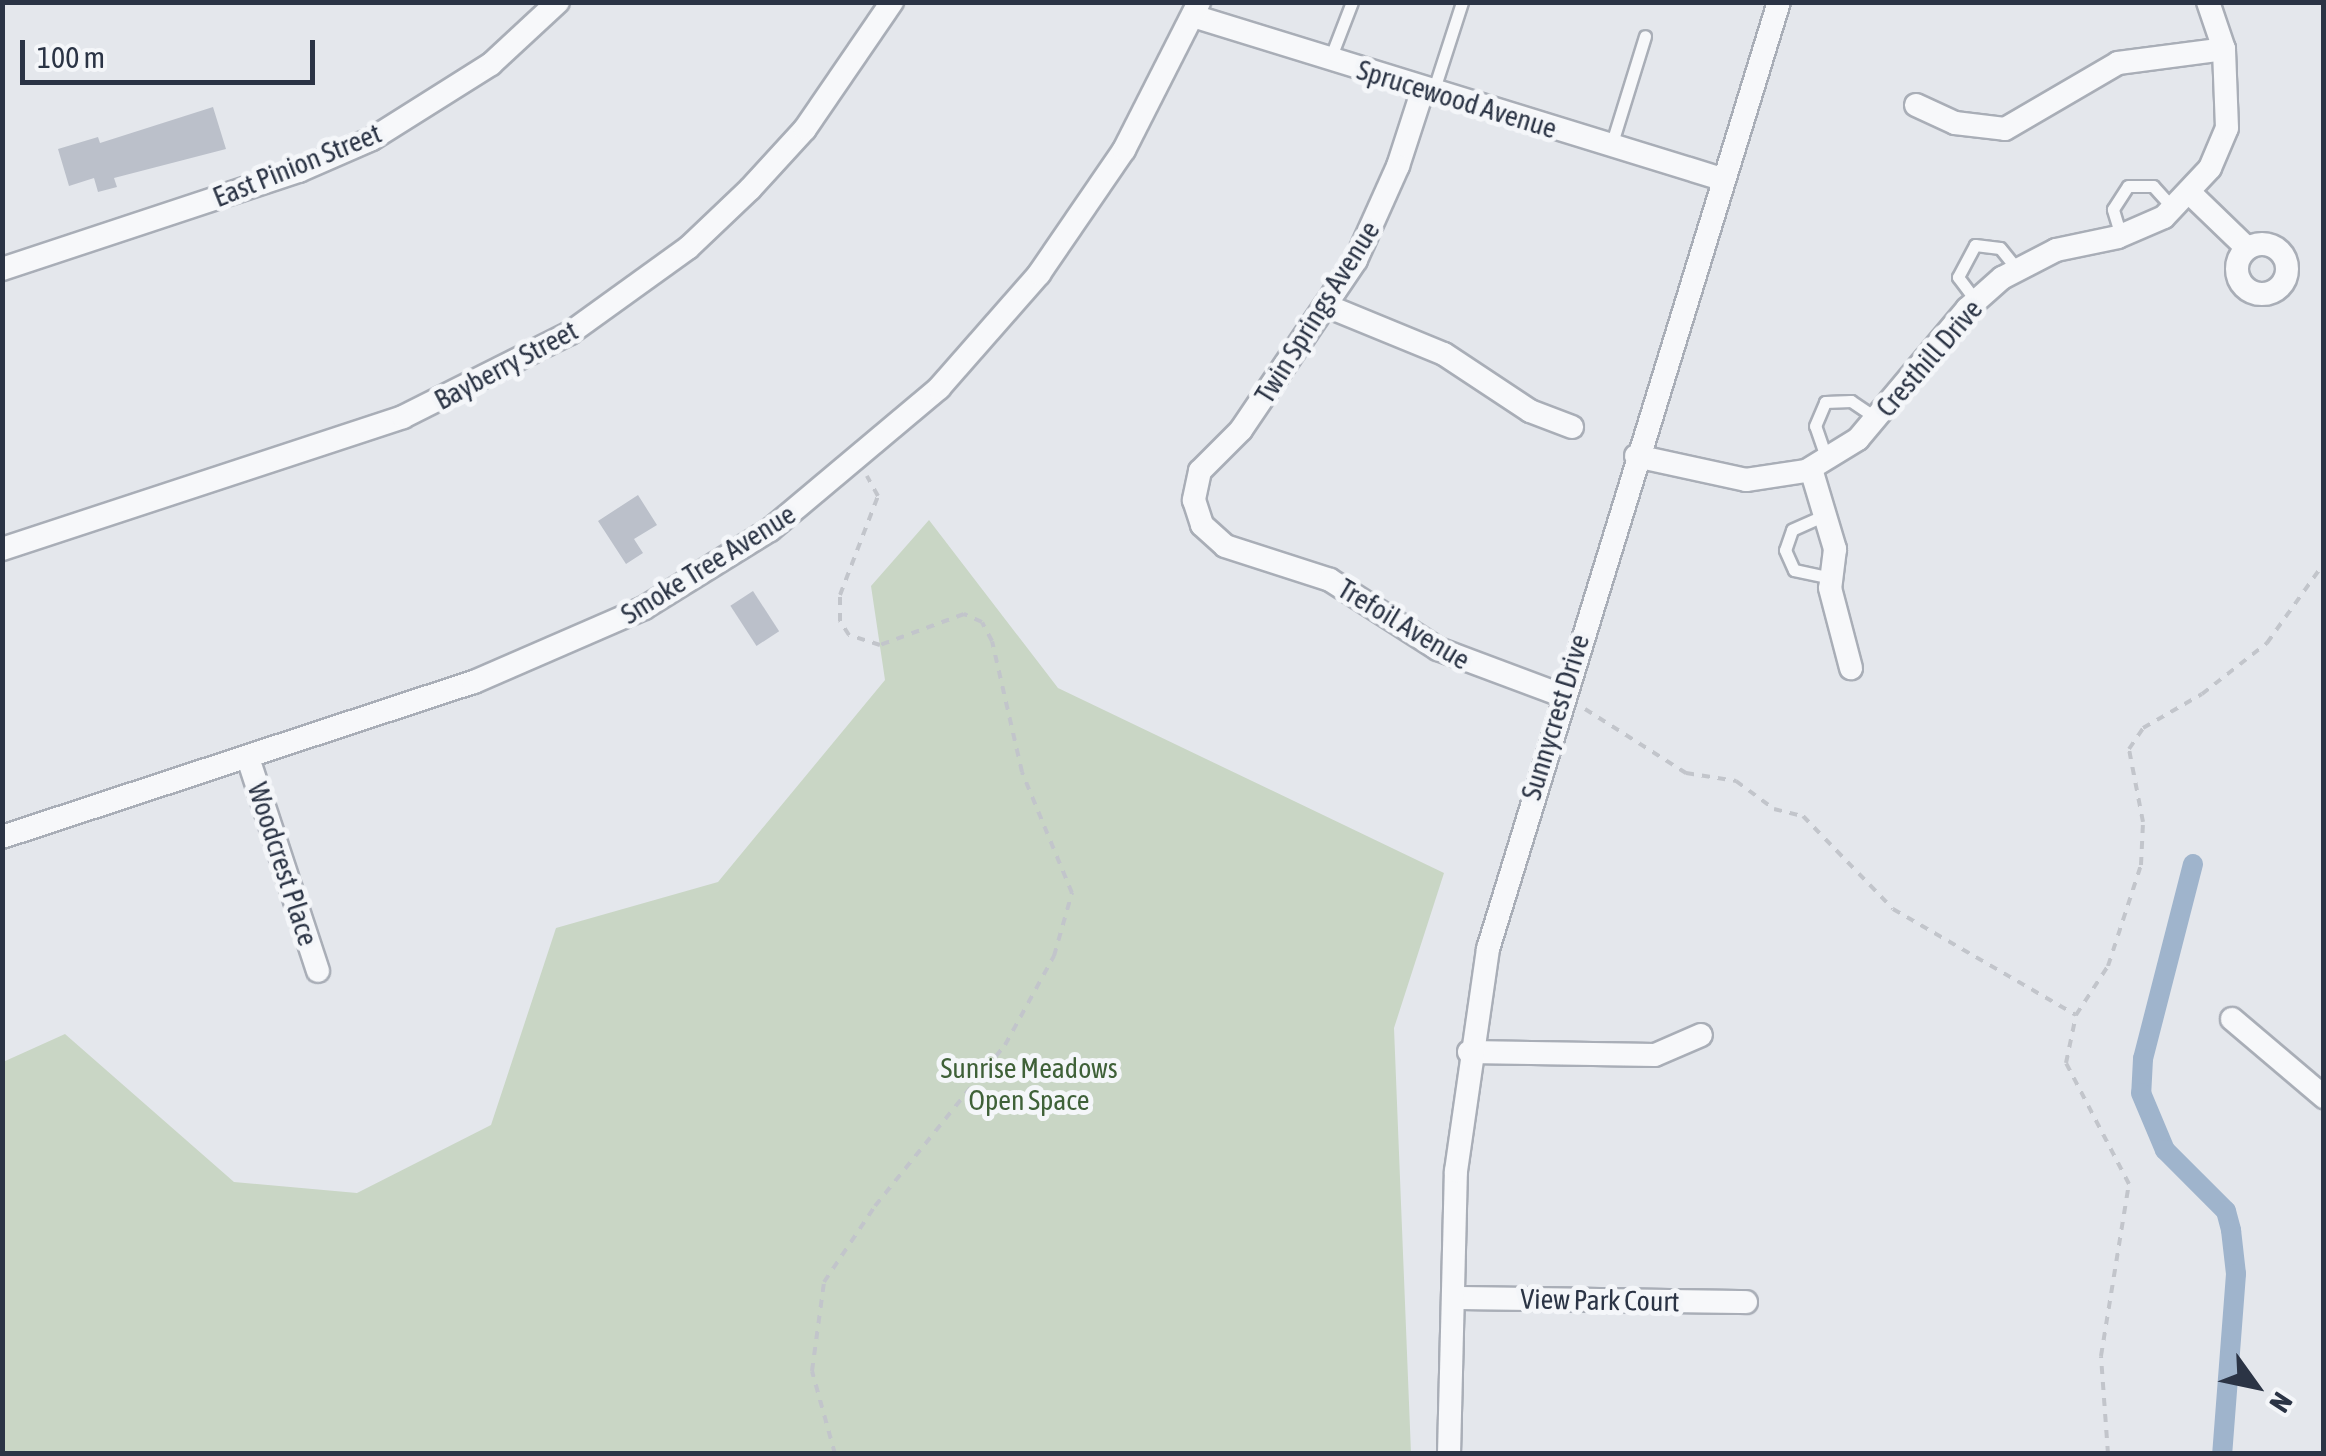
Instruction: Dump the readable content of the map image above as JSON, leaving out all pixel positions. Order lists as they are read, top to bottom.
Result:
{
  "streets": {
    "street": [
      "Sprucewood Avenue",
      "East Pinion Street",
      "Twin Springs Avenue",
      "Cresthill Drive",
      "Bayberry Street",
      "Smoke Tree Avenue",
      "Trefoil Avenue",
      "Sunnycrest Drive",
      "Woodcrest Place",
      "View Park Court"
    ]
  },
  "crossings": [
    ["Sprucewood Avenue", "Twin Springs Avenue"],
    ["Sprucewood Avenue", "Smoke Tree Avenue"],
    ["Sprucewood Avenue", "Sunnycrest Drive"],
    ["Twin Springs Avenue", "Trefoil Avenue"],
    ["Smoke Tree Avenue", "Woodcrest Place"],
    ["Trefoil Avenue", "Sunnycrest Drive"],
    ["Sunnycrest Drive", "View Park Court"]
  ],
  "parks": ["Sunrise Meadows Open Space"],
  "scale_bar": "100 m",
  "north": "bottom right"
}
